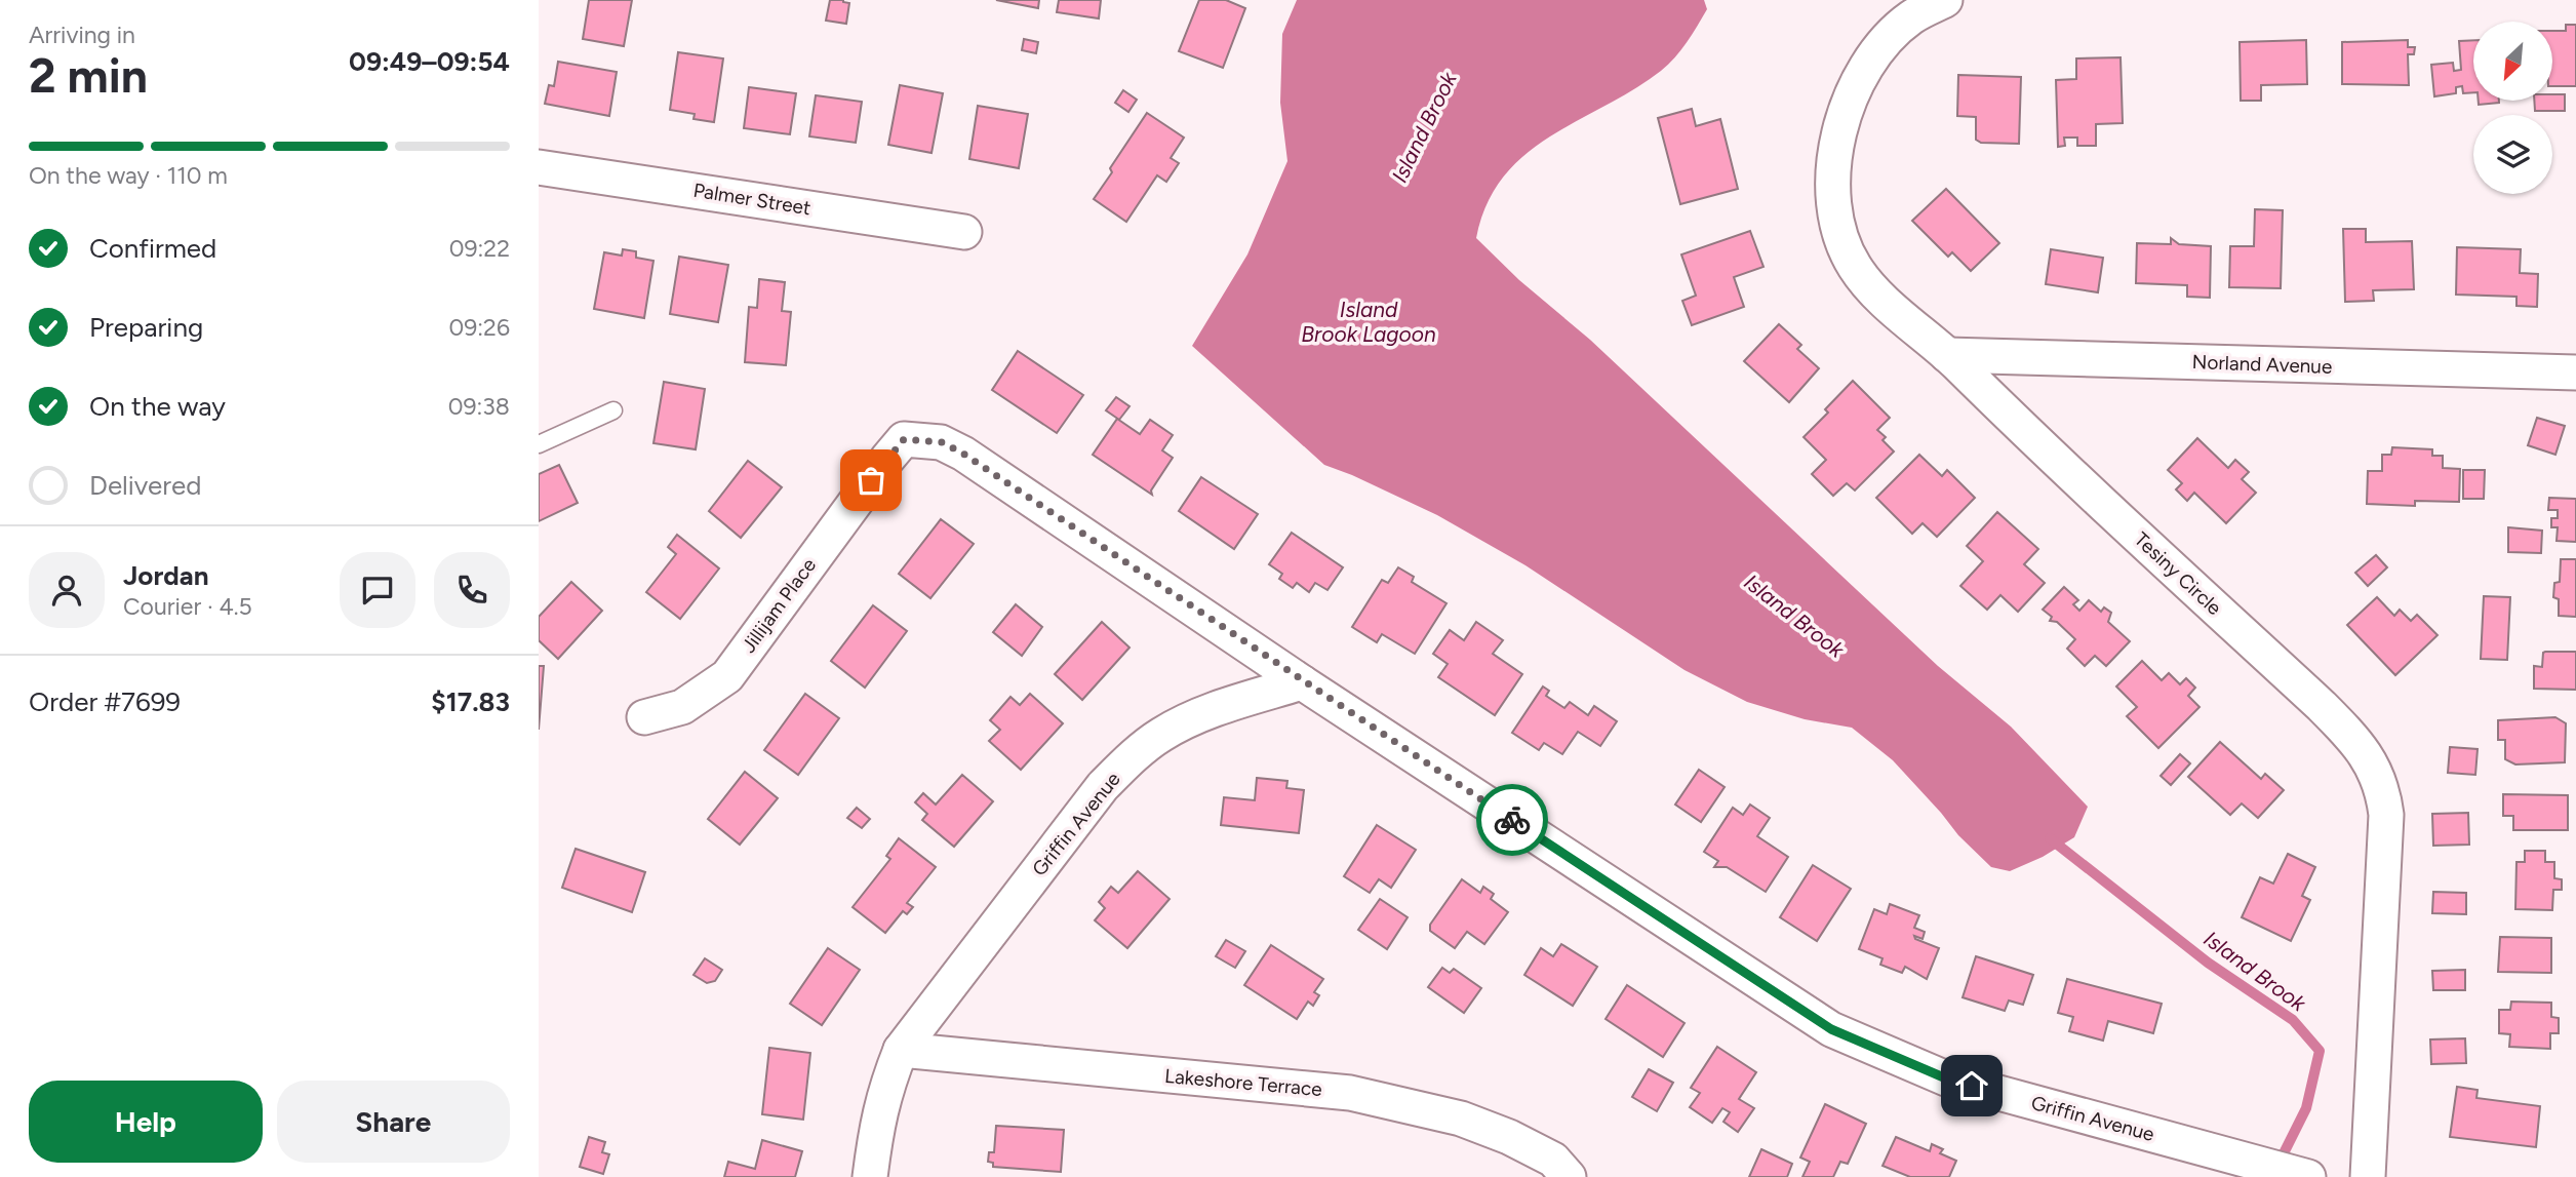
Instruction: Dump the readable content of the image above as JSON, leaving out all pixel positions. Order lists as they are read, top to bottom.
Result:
{
  "streets": {
    "street": [
      "Palmer Street",
      "Norland Avenue",
      "Tesiny Circle",
      "Jillijam Place",
      "Griffin Avenue",
      "Lakeshore Terrace"
    ]
  },
  "crossings": [
    ["Norland Avenue", "Tesiny Circle"],
    ["Jillijam Place", "Griffin Avenue"],
    ["Griffin Avenue", "Lakeshore Terrace"]
  ],
  "water": ["Island Brook", "Island Brook Lagoon"],
  "north": "bottom left",
  "page": {
    "heading": ["2 min", "Arriving in", "09:49–09:54"],
    "panel": [
      "Jordan",
      "Courier · 4.5",
      "Order #7699",
      "$17.83"
    ],
    "bar": "On the way · 110 m",
    "list": [
      ["Confirmed", "09:22"],
      ["Preparing", "09:26"],
      ["On the way", "09:38"],
      "Delivered"
    ],
    "buttons": ["Help", "Share"]
  }
}
